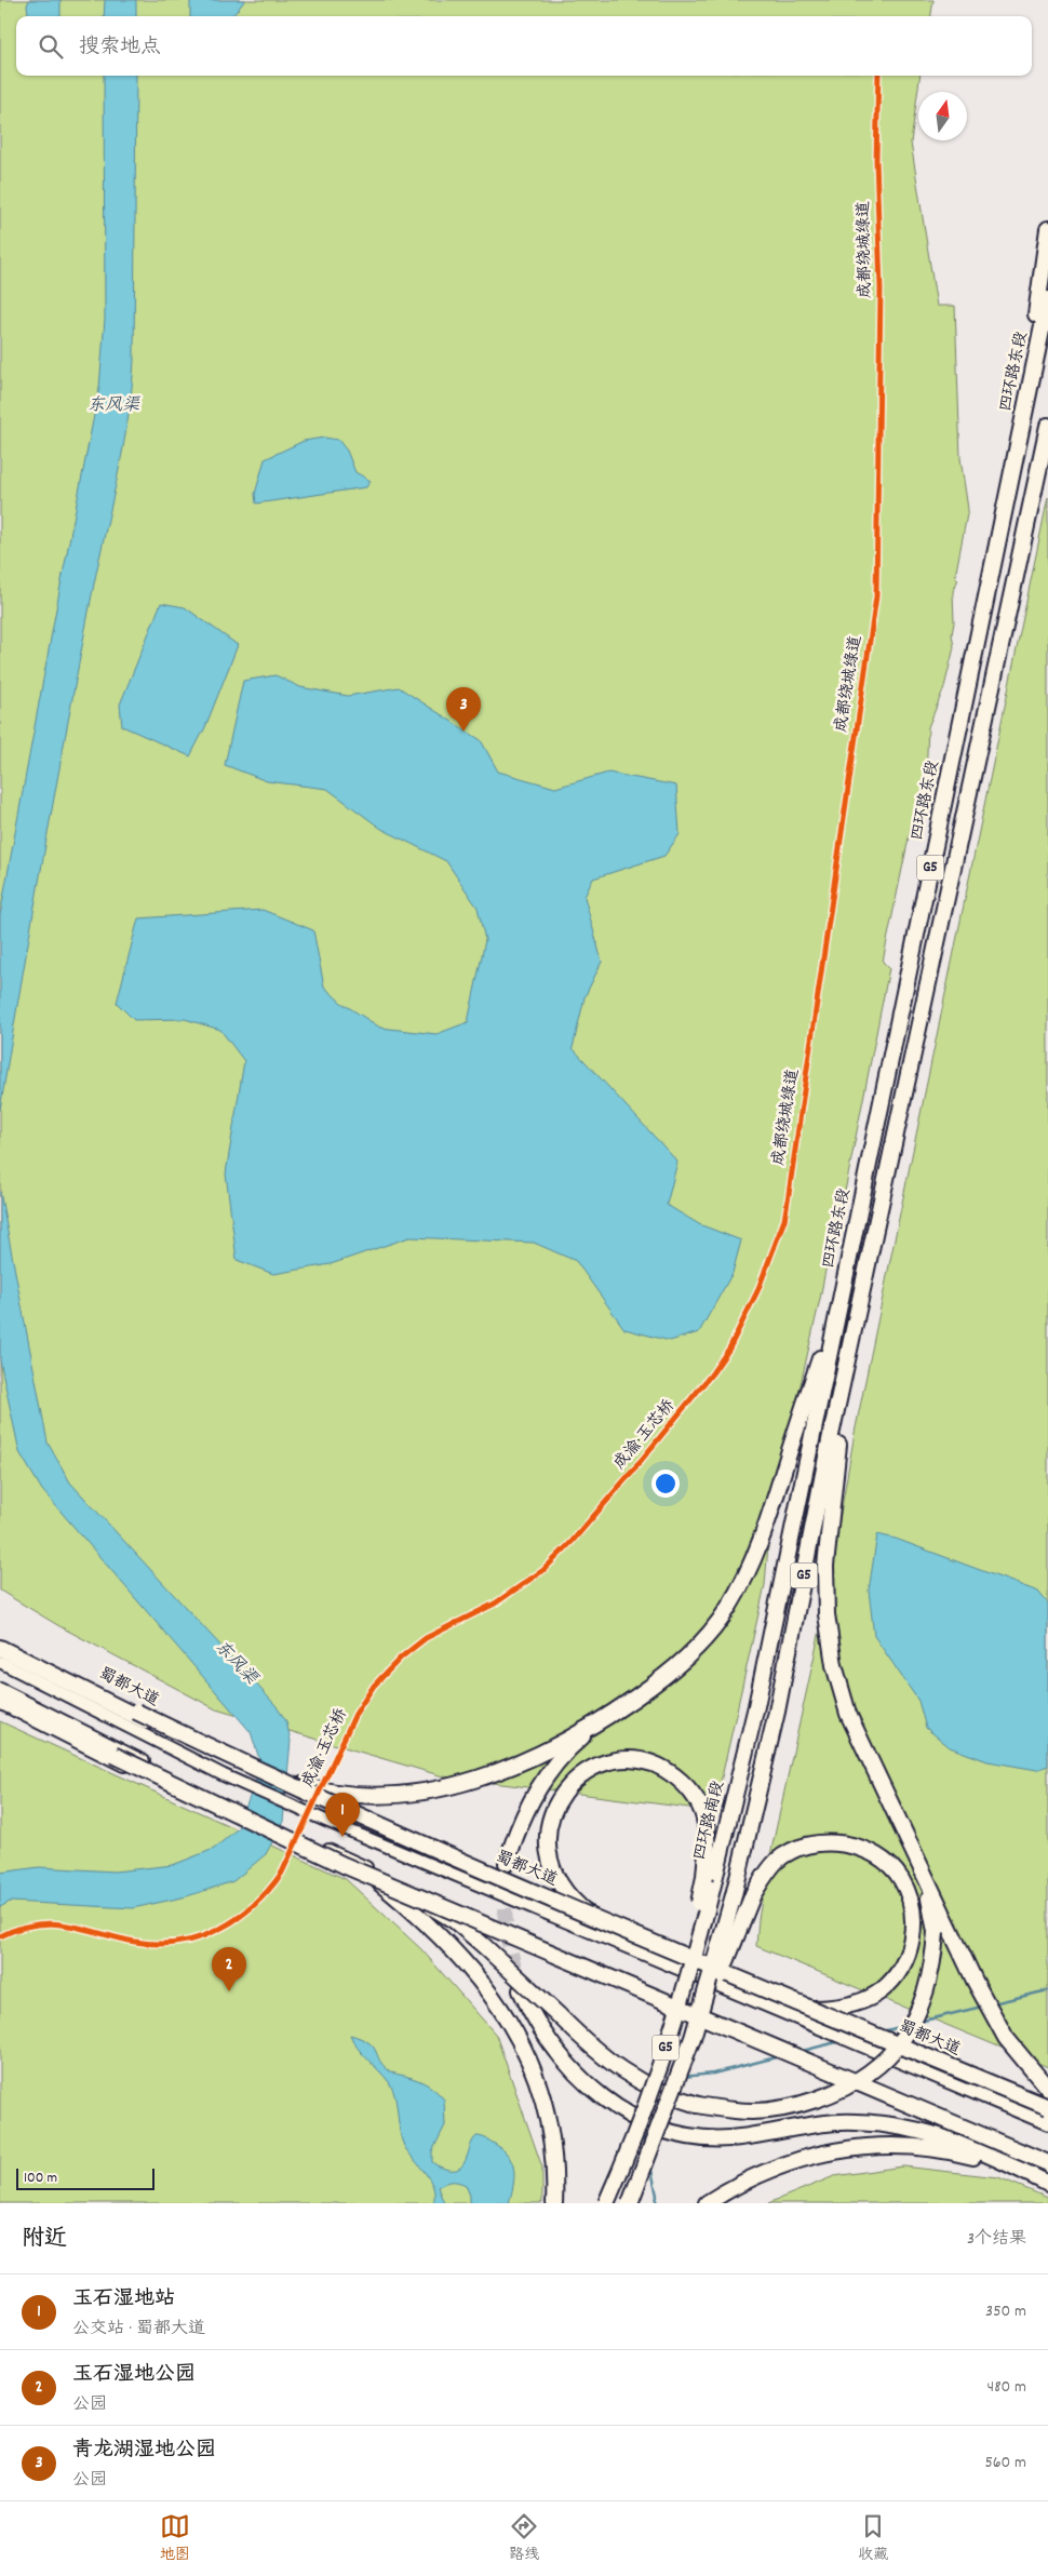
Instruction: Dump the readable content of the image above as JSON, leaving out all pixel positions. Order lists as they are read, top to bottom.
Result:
{
  "streets": {
    "highway": [
      "四环路东段",
      "G5",
      "蜀都大道",
      "四环路南段"
    ],
    "cycle path": ["成都绕城绿道"]
  },
  "crossings": [
    ["四环路东段", "四环路南段"]
  ],
  "water": ["东风渠"],
  "scale_bar": "100 m",
  "north": "top",
  "page": {
    "search": "搜索地点",
    "pins": ["3", "1", "2"],
    "scale": "100 m",
    "heading": ["附近", "3个结果"],
    "list": [
      {
        "mark": "1",
        "name": "玉石湿地站",
        "note": "公交站 · 蜀都大道",
        "value": "350 m"
      },
      {
        "mark": "2",
        "name": "玉石湿地公园",
        "note": "公园",
        "value": "480 m"
      },
      {
        "mark": "3",
        "name": "青龙湖湿地公园",
        "note": "公园",
        "value": "560 m"
      }
    ],
    "nav": ["地图", "路线", "收藏"]
  }
}
